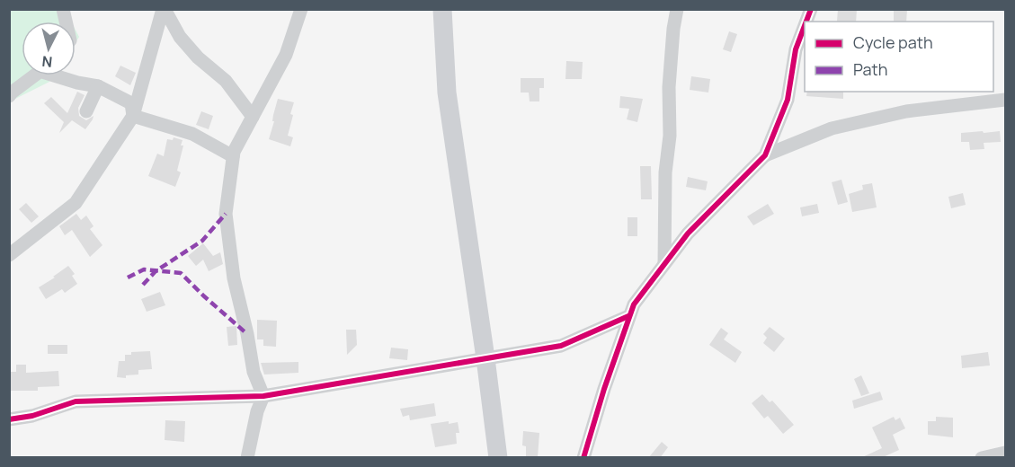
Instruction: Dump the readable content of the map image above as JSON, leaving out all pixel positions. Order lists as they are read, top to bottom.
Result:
{
  "legend": ["Cycle path", "Path"],
  "north": "bottom"
}
